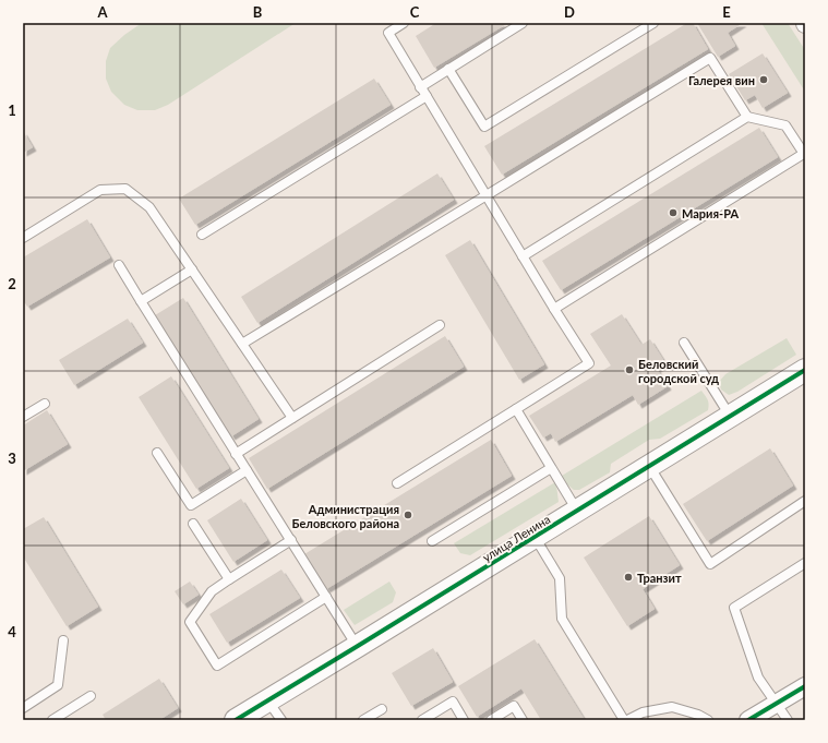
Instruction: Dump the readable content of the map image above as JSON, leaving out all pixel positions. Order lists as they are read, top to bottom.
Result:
{
  "streets": {
    "street": ["улица Ленина"]
  },
  "places": [
    "Галерея вин",
    "Мария-РА",
    "Беловский городской суд",
    "Администрация Беловского района",
    "Транзит"
  ],
  "grid": {
    "columns": [
      "A",
      "B",
      "C",
      "D",
      "E"
    ],
    "rows": [
      "1",
      "2",
      "3",
      "4"
    ]
  }
}
